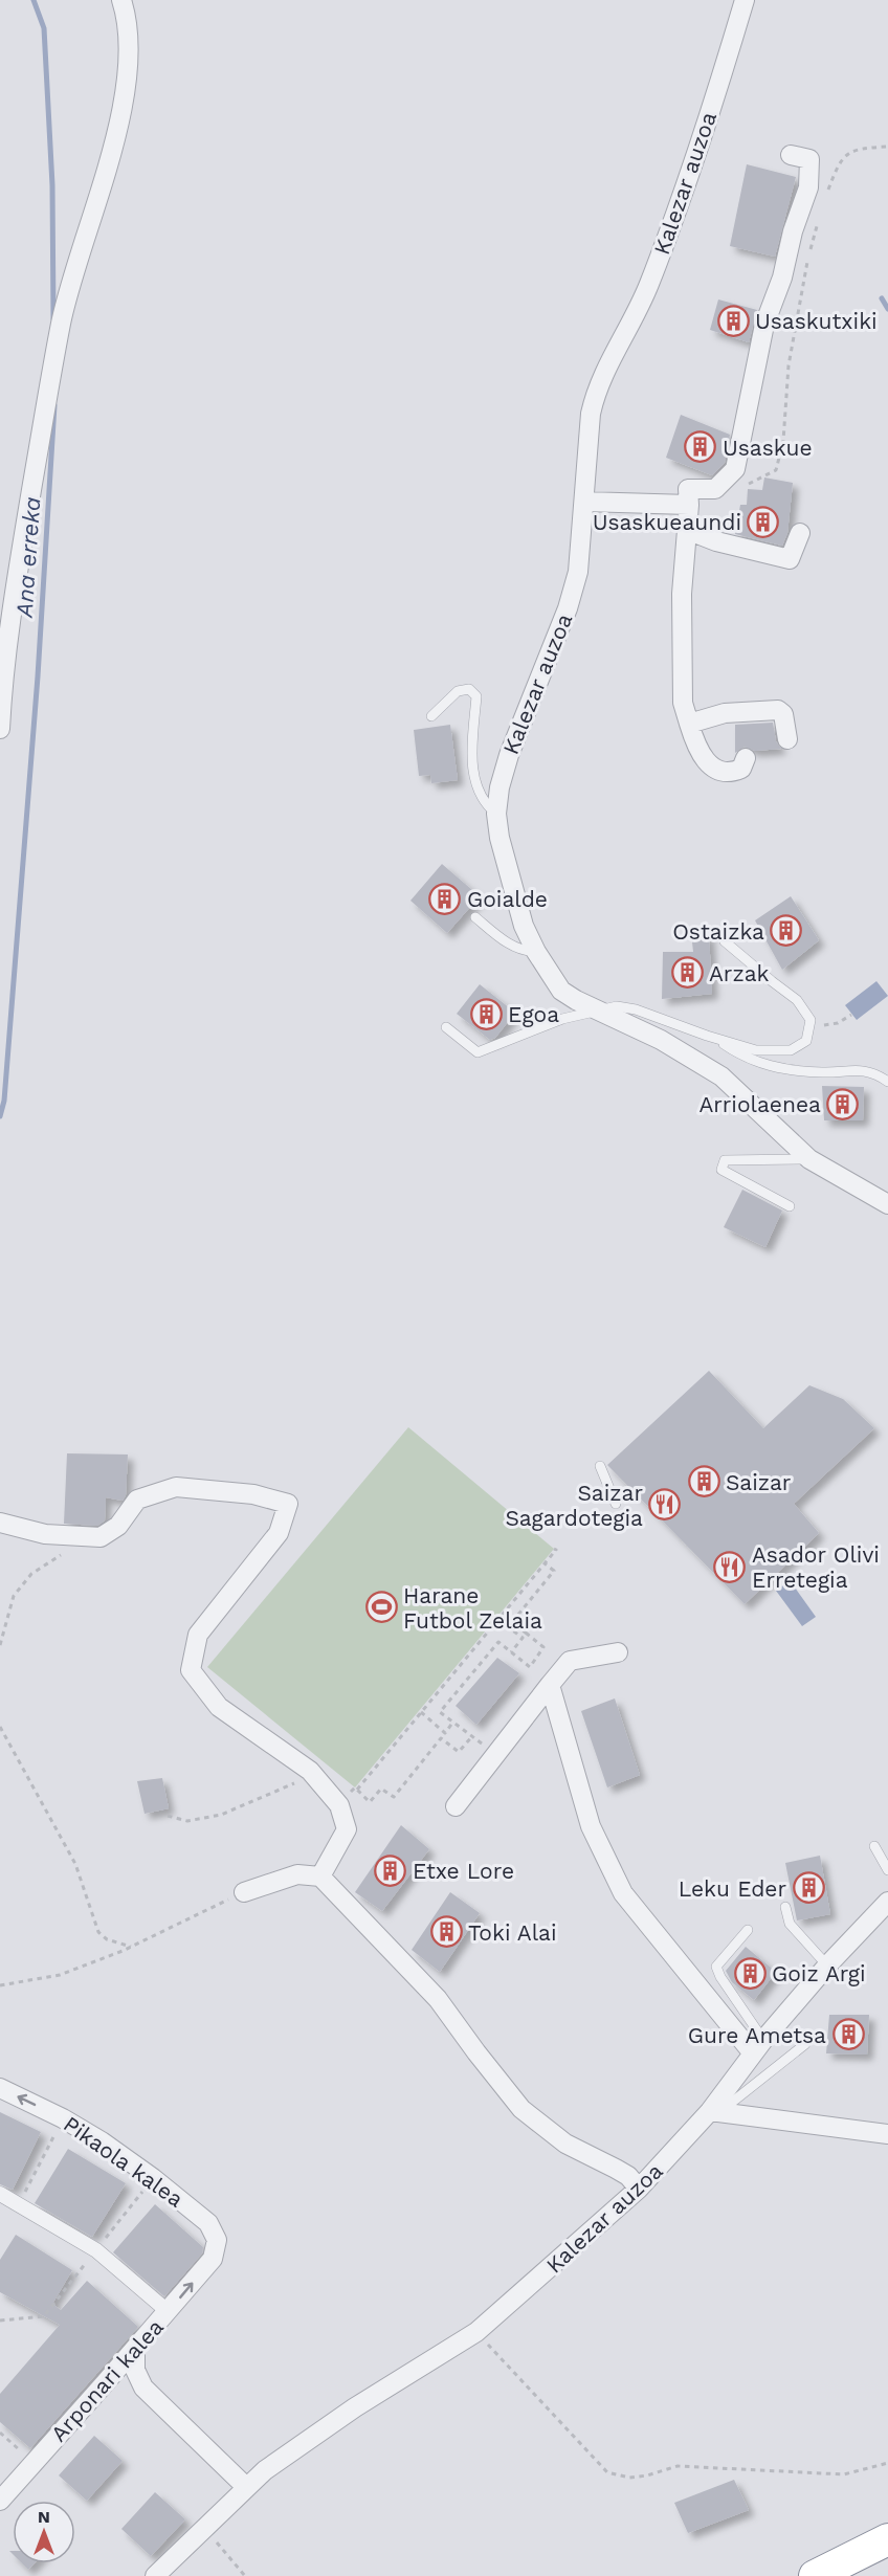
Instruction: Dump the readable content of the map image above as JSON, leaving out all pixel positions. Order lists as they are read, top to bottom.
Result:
{
  "streets": {
    "street": ["Kalezar auzoa", "Pikaola kalea", "Arponari kalea"]
  },
  "crossings": [
    ["Pikaola kalea", "Arponari kalea"]
  ],
  "water": ["Ana erreka"],
  "places": {
    "building": [
      "Usaskutxiki",
      "Usaskue",
      "Usaskueaundi",
      "Goialde",
      "Ostaizka",
      "Arzak",
      "Egoa",
      "Arriolaenea",
      "Saizar",
      "Etxe Lore",
      "Leku Eder",
      "Toki Alai",
      "Goiz Argi",
      "Gure Ametsa"
    ],
    "restaurant": ["Saizar Sagardotegia", "Asador Olivi Erretegia"],
    "sports": ["Harane Futbol Zelaia"]
  },
  "north": "top"
}
